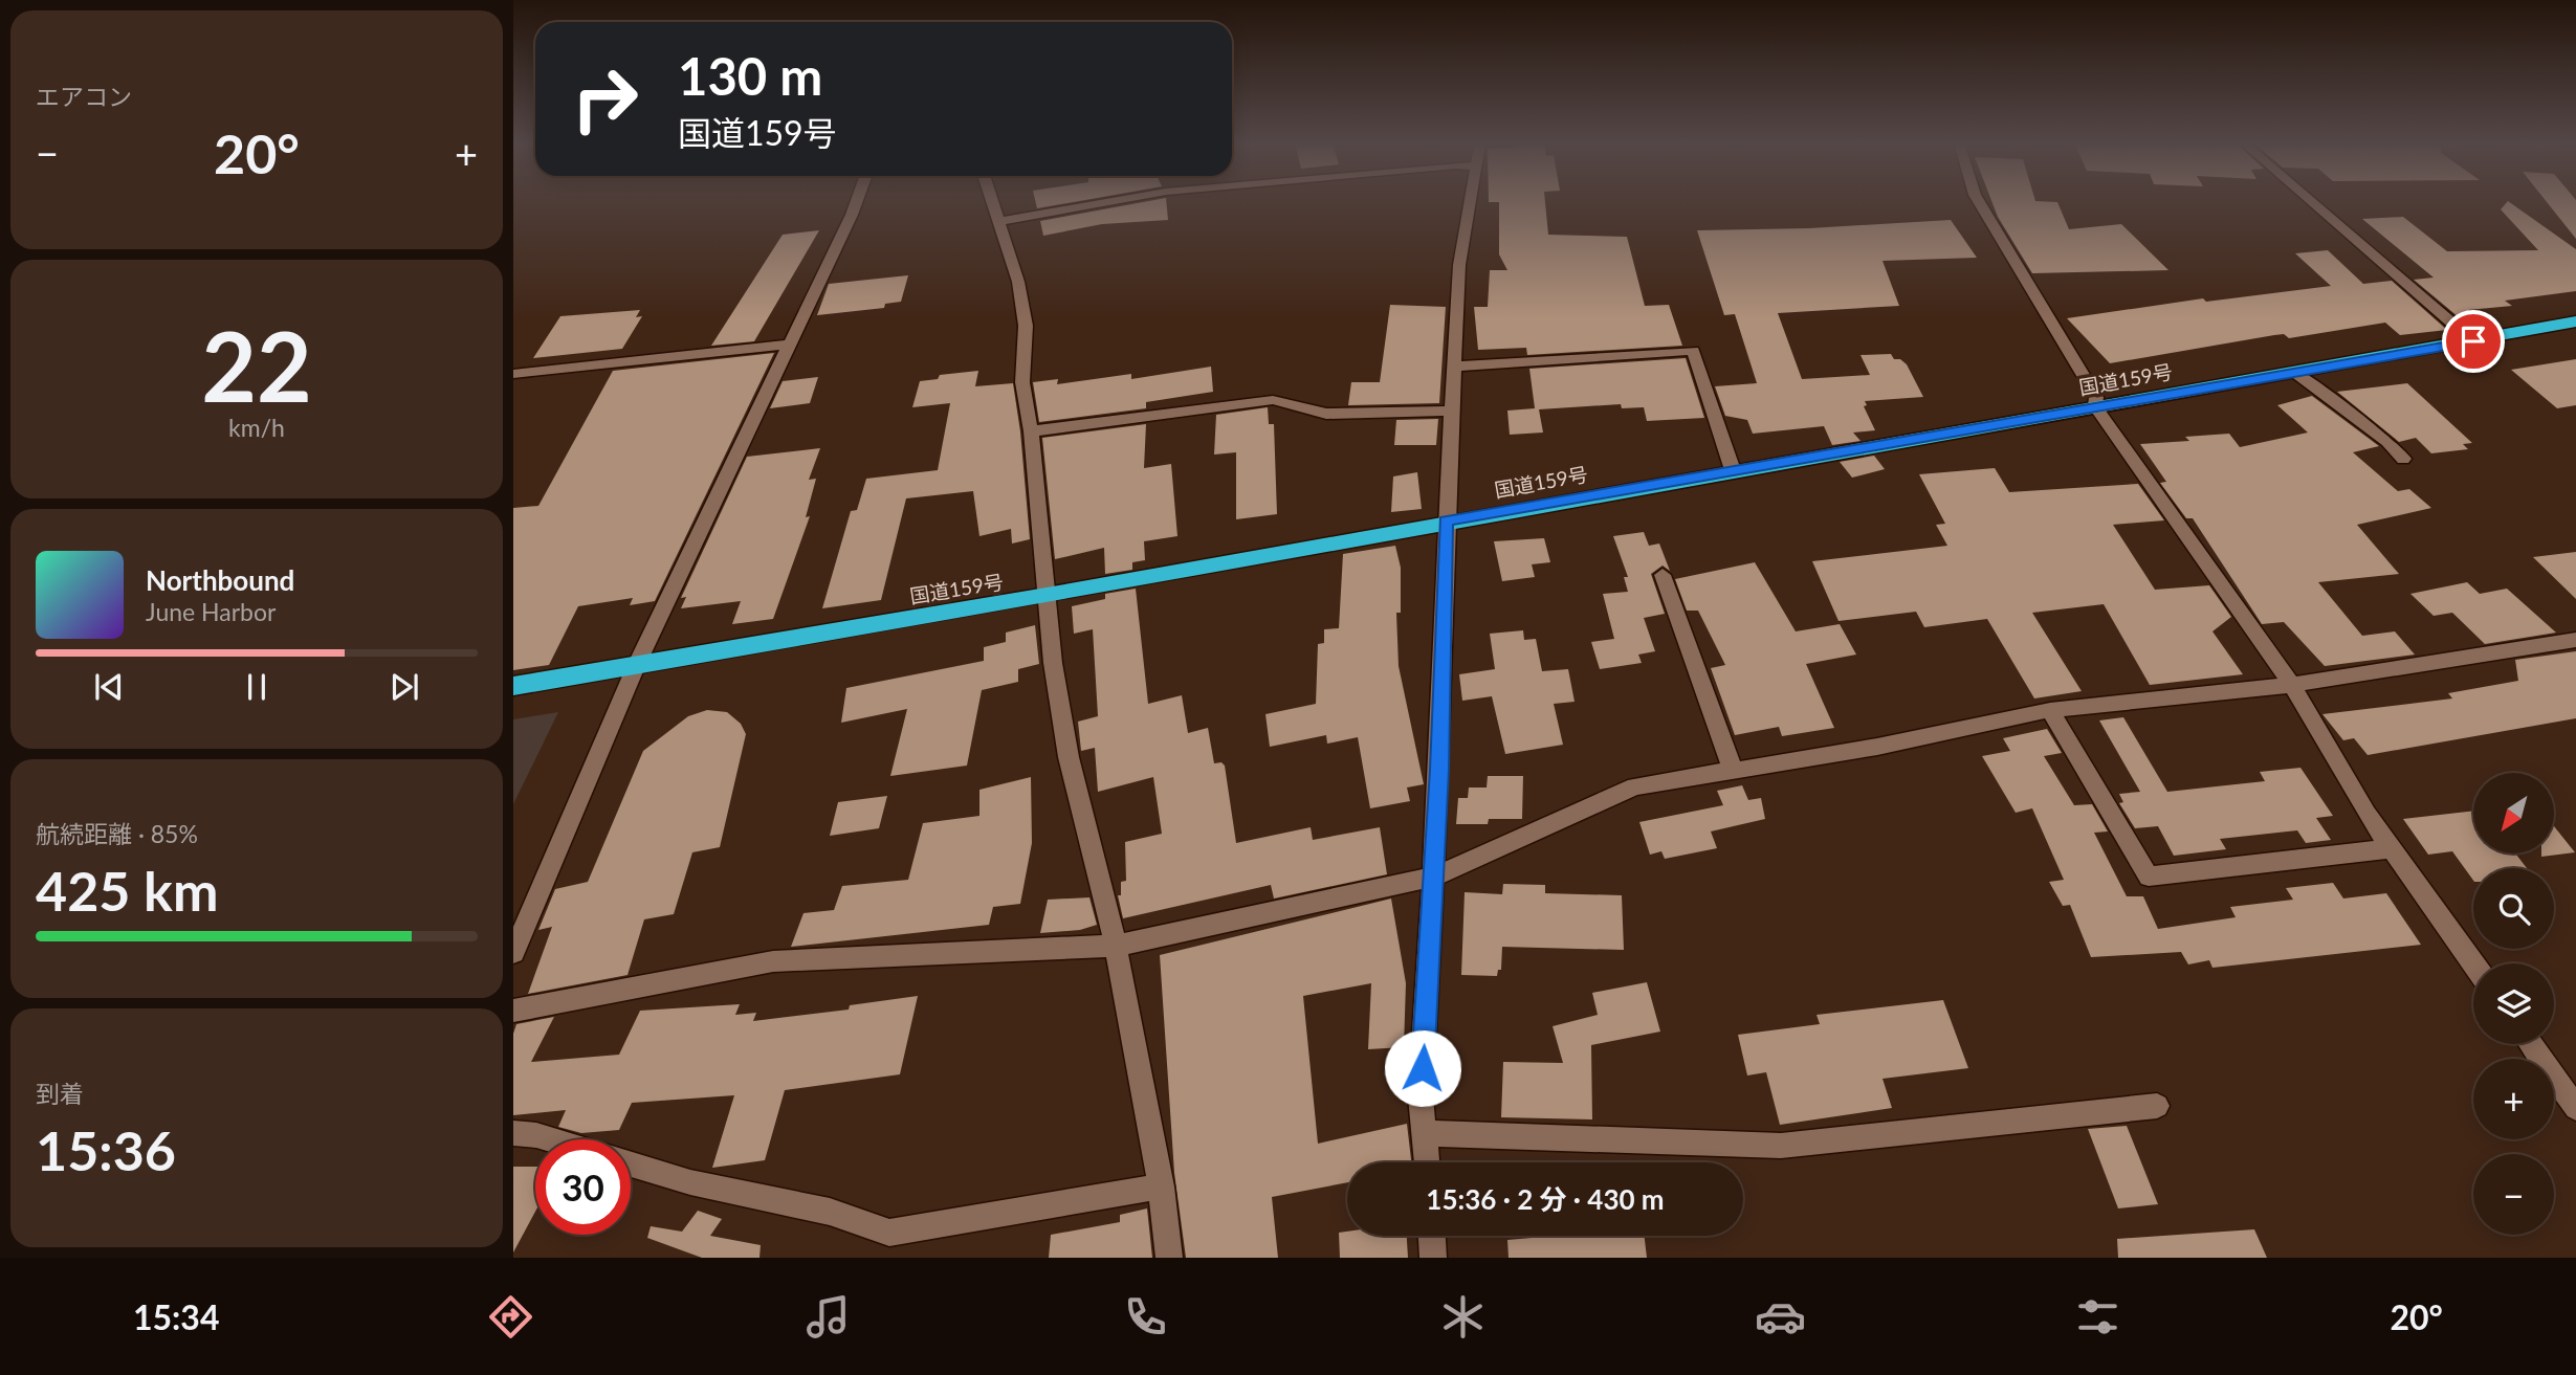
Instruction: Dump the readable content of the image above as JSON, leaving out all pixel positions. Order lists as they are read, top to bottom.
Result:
{
  "streets": {
    "highway": ["国道159号"]
  },
  "north": "bottom left",
  "page": {
    "tile": [
      "エアコン",
      ["22", "km/h"],
      ["航続距離 · 85%", "425 km"],
      ["到着", "15:36"]
    ],
    "turn": ["130 m", "国道159号"],
    "heat": ["−", "20°", "+"],
    "song": ["Northbound", "June Harbor"],
    "map_buttons": ["+", "−"],
    "limit": "30",
    "trip": "15:36 · 2 分 · 430 m",
    "tabs": ["15:34", "20°"]
  }
}
